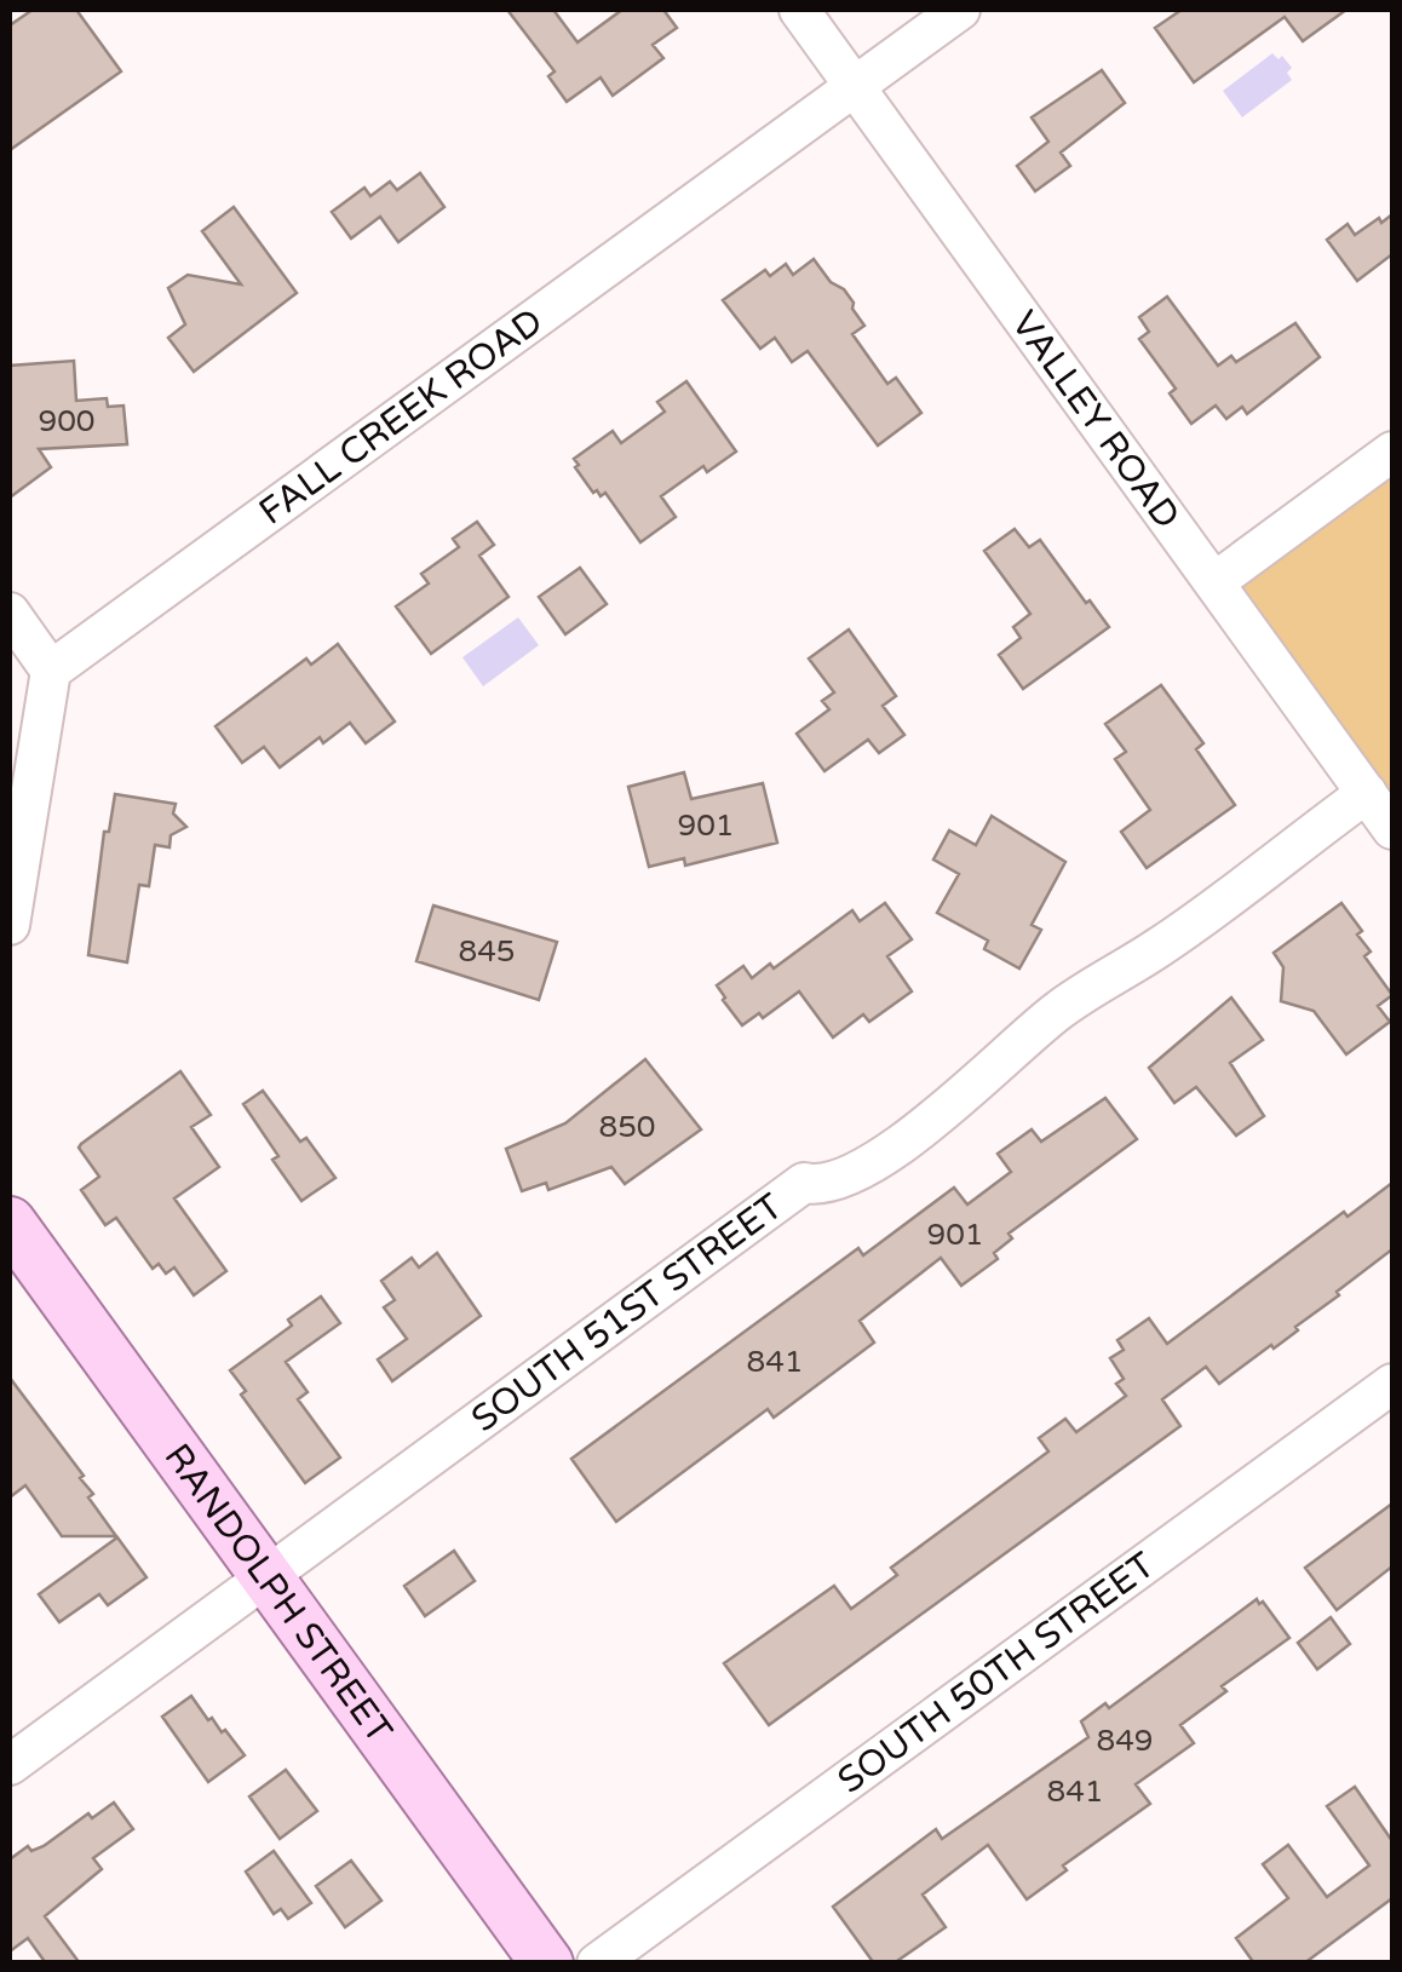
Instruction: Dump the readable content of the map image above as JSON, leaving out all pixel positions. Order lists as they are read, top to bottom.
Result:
{
  "streets": {
    "main road": ["RANDOLPH STREET"],
    "street": [
      "FALL CREEK ROAD",
      "VALLEY ROAD",
      "SOUTH 51ST STREET",
      "SOUTH 50TH STREET"
    ]
  },
  "crossings": [
    ["FALL CREEK ROAD", "VALLEY ROAD"],
    ["VALLEY ROAD", "SOUTH 51ST STREET"],
    ["SOUTH 51ST STREET", "RANDOLPH STREET"]
  ],
  "house_numbers": [
    "900",
    "901",
    "845",
    "850",
    "901",
    "841",
    "849",
    "841"
  ]
}
